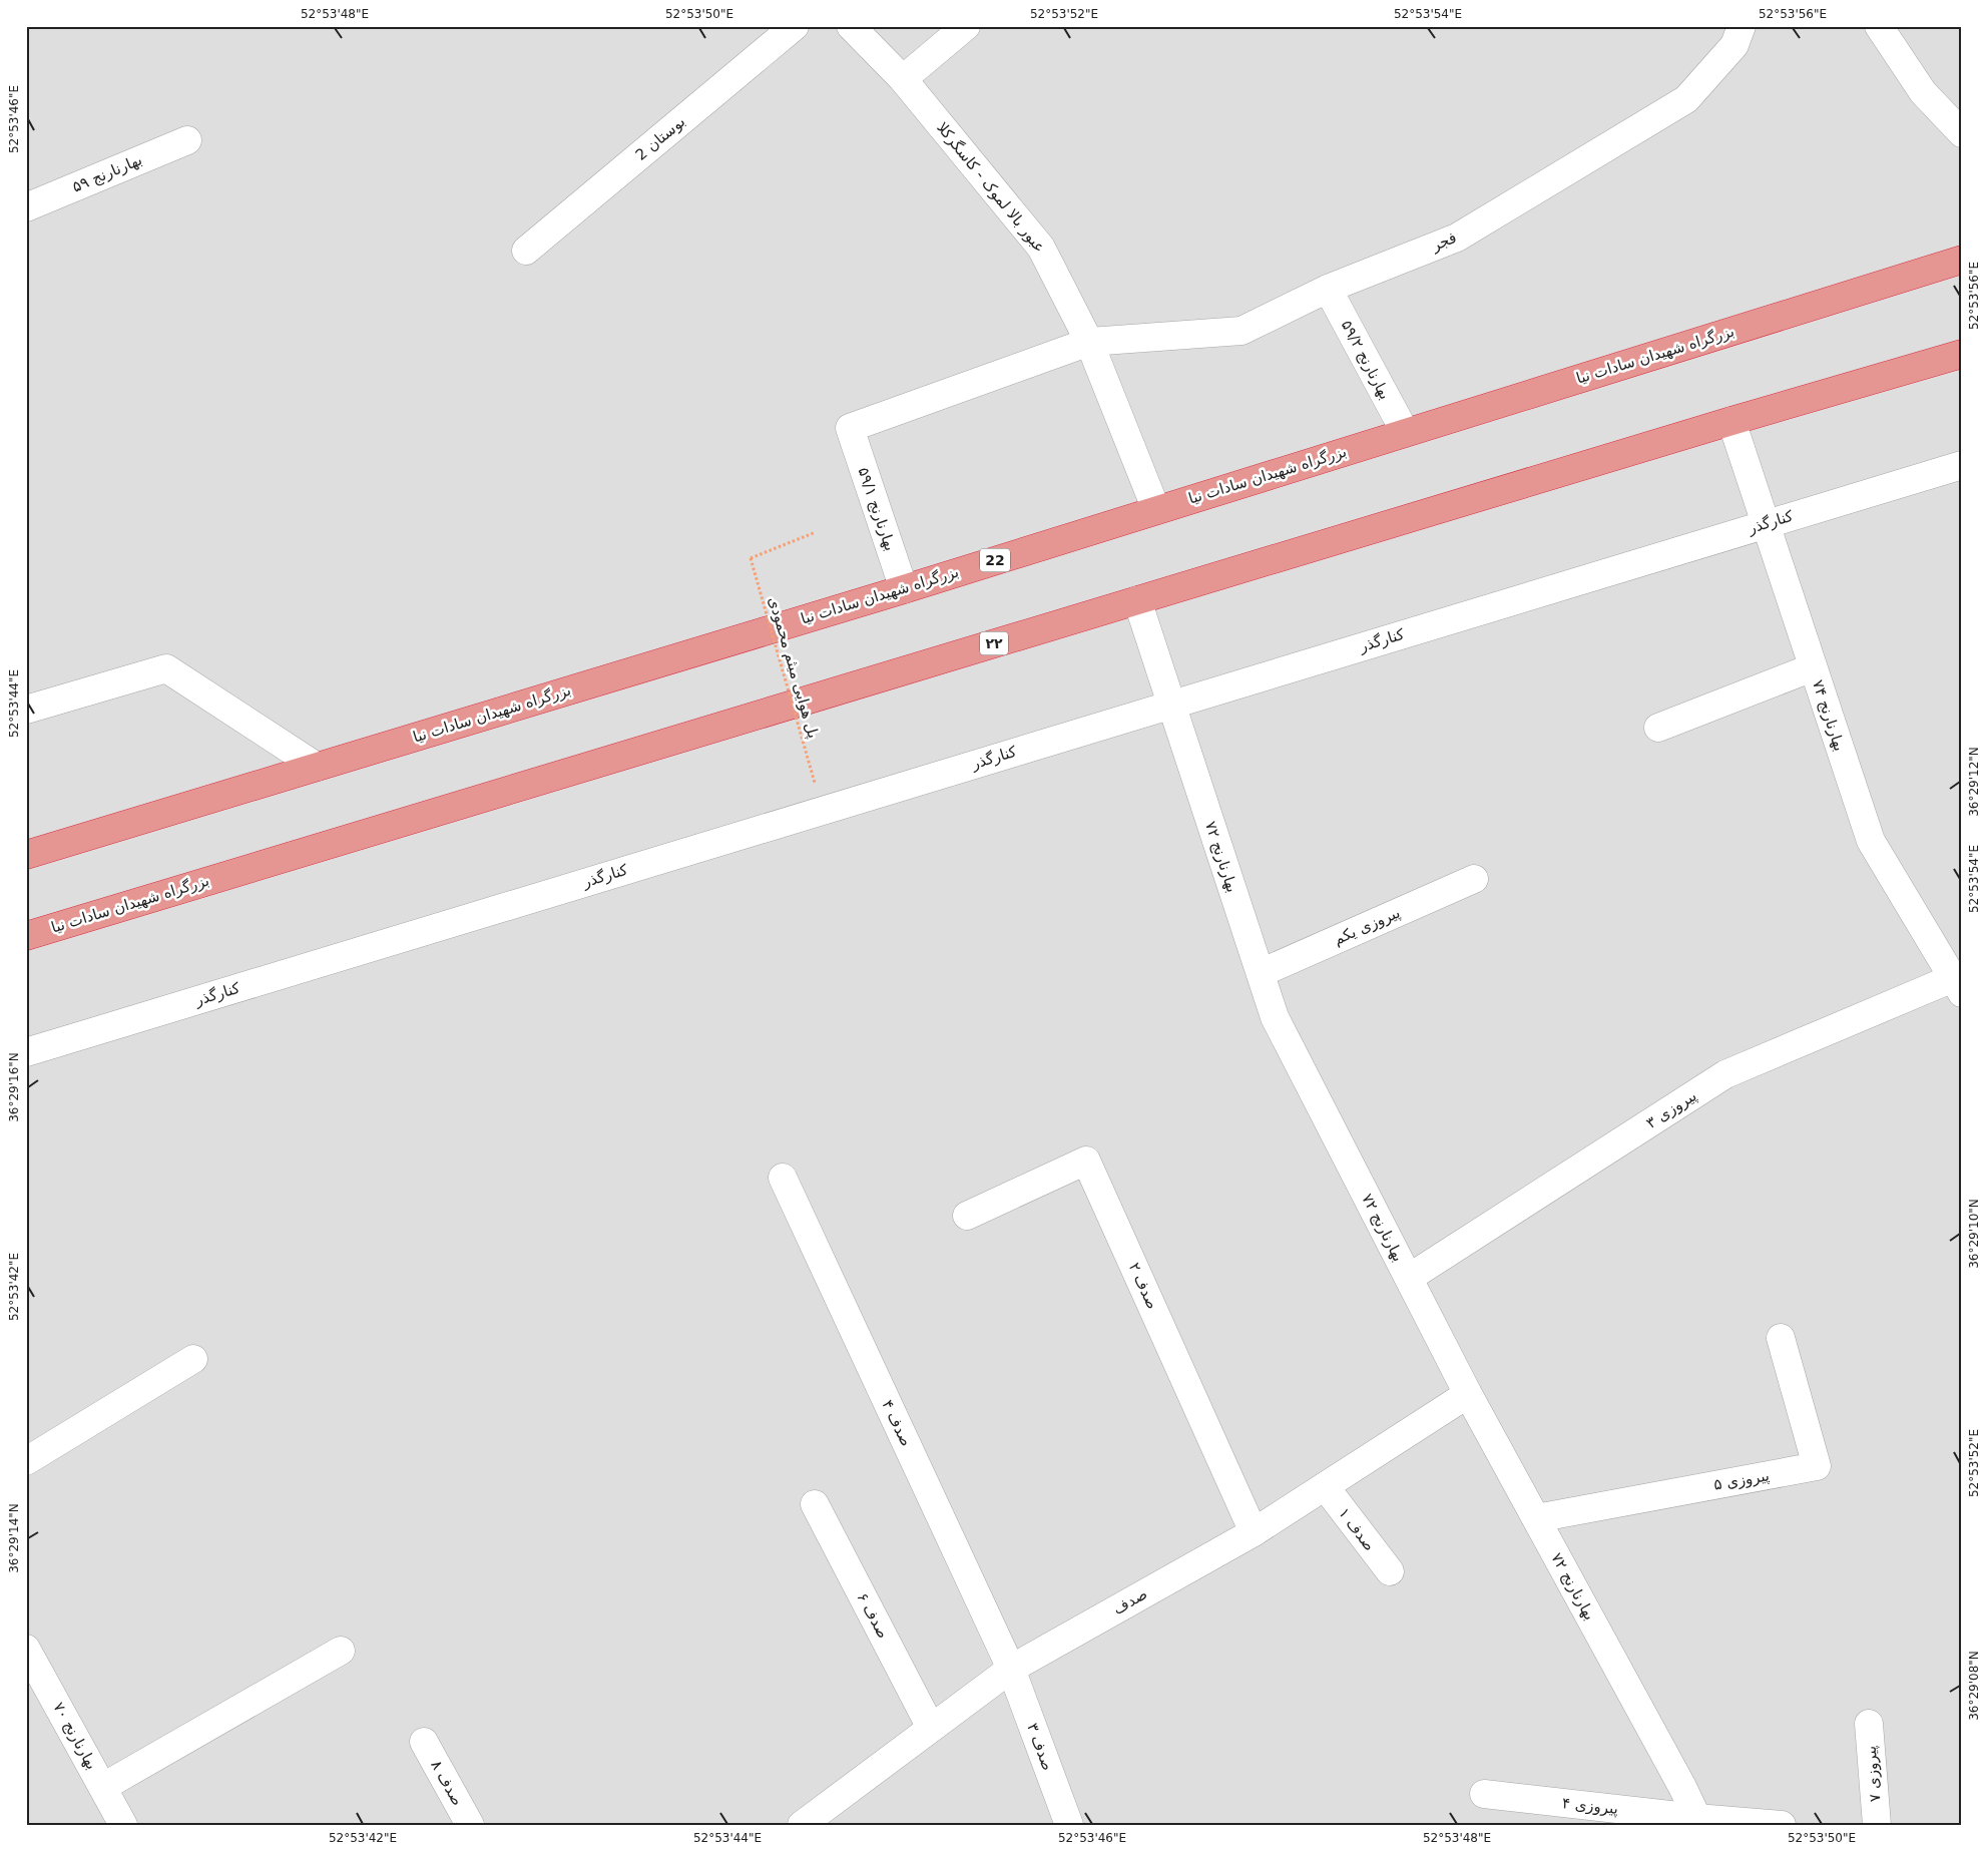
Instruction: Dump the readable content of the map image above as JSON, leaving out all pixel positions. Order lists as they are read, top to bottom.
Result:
{
  "streets": {
    "highway": ["بزرگراه شهیدان سادات نیا", "22", "۲۲"],
    "street": [
      "بوستان 2",
      "بهارنارنج ۵۹",
      "عبور بالا لموک - کاسگرکلا",
      "فجر",
      "بهارنارنج ۵۹/۲",
      "بهارنارنج ۵۹/۱",
      "کنارگذر",
      "بهارنارنج ۷۴",
      "بهارنارنج ۷۲",
      "پیروزی یکم",
      "پیروزی ۳",
      "صدف ۲",
      "صدف ۴",
      "پیروزی ۵",
      "صدف ۱",
      "صدف",
      "صدف ۶",
      "بهارنارنج ۷۰",
      "صدف ۳",
      "پیروزی ۷",
      "صدف ۸",
      "پیروزی ۴"
    ],
    "path": ["پل هوایی میثم محمودی"]
  },
  "crossings": [
    ["عبور بالا لموک - کاسگرکلا", "فجر"],
    ["عبور بالا لموک - کاسگرکلا", "بزرگراه شهیدان سادات نیا"],
    ["فجر", "بهارنارنج ۵۹/۲"],
    ["فجر", "بهارنارنج ۵۹/۱"],
    ["بزرگراه شهیدان سادات نیا", "بهارنارنج ۵۹/۲"],
    ["بزرگراه شهیدان سادات نیا", "بهارنارنج ۵۹/۱"],
    ["بزرگراه شهیدان سادات نیا", "بهارنارنج ۷۴"],
    ["بزرگراه شهیدان سادات نیا", "بهارنارنج ۷۲"],
    ["کنارگذر", "بهارنارنج ۷۴"],
    ["کنارگذر", "بهارنارنج ۷۲"],
    ["بهارنارنج ۷۴", "پیروزی ۳"],
    ["بهارنارنج ۷۲", "پیروزی یکم"],
    ["بهارنارنج ۷۲", "پیروزی ۳"],
    ["بهارنارنج ۷۲", "پیروزی ۵"],
    ["بهارنارنج ۷۲", "صدف"],
    ["بهارنارنج ۷۲", "پیروزی ۴"],
    ["صدف ۲", "صدف"],
    ["صدف ۴", "صدف"],
    ["صدف ۴", "صدف ۳"],
    ["صدف ۱", "صدف"],
    ["صدف", "صدف ۶"],
    ["صدف", "صدف ۳"]
  ],
  "coordinates": [
    "52°53'48\"E",
    "52°53'50\"E",
    "52°53'52\"E",
    "52°53'54\"E",
    "52°53'56\"E",
    "52°53'46\"E",
    "52°53'44\"E",
    "36°29'12\"N",
    "36°29'16\"N",
    "36°29'10\"N",
    "52°53'42\"E",
    "36°29'14\"N",
    "36°29'08\"N"
  ]
}
